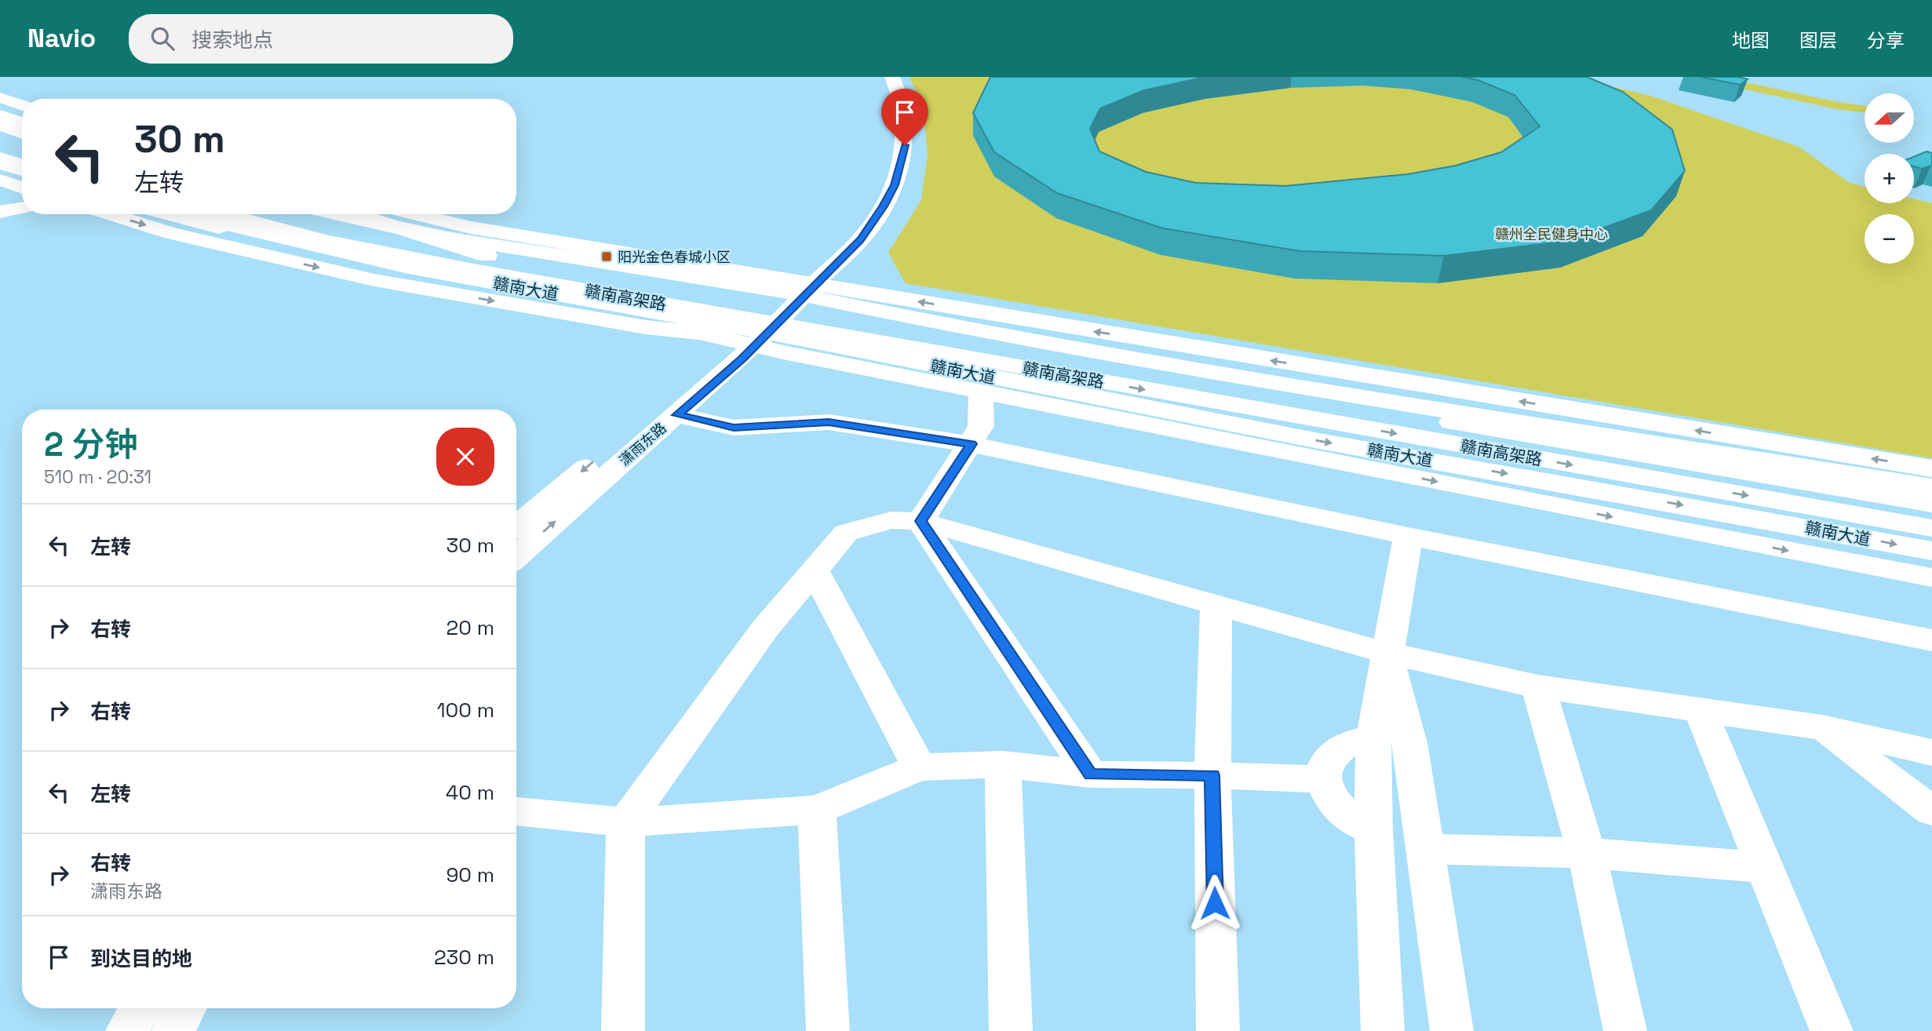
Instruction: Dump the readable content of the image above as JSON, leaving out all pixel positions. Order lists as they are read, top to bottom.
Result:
{
  "streets": {
    "main road": ["赣南大道", "赣南高架路", "潇雨东路"]
  },
  "crossings": [
    ["赣南大道", "潇雨东路"]
  ],
  "parks": ["赣州全民健身中心"],
  "places": {
    "transit": ["阳光金色春城小区"]
  },
  "north": "left",
  "page": {
    "header": "Navio",
    "search": "搜索地点",
    "nav": ["地图", "图层", "分享"],
    "map_buttons": ["+", "−"],
    "turn": ["30 m", "左转"],
    "heading": ["2 分钟", "510 m · 20:31"],
    "list": [
      {
        "name": "左转",
        "value": "30 m"
      },
      {
        "name": "右转",
        "value": "20 m"
      },
      {
        "name": "右转",
        "value": "100 m"
      },
      {
        "name": "左转",
        "value": "40 m"
      },
      {
        "name": "右转",
        "note": "潇雨东路",
        "value": "90 m"
      },
      {
        "name": "到达目的地",
        "value": "230 m"
      }
    ]
  }
}
